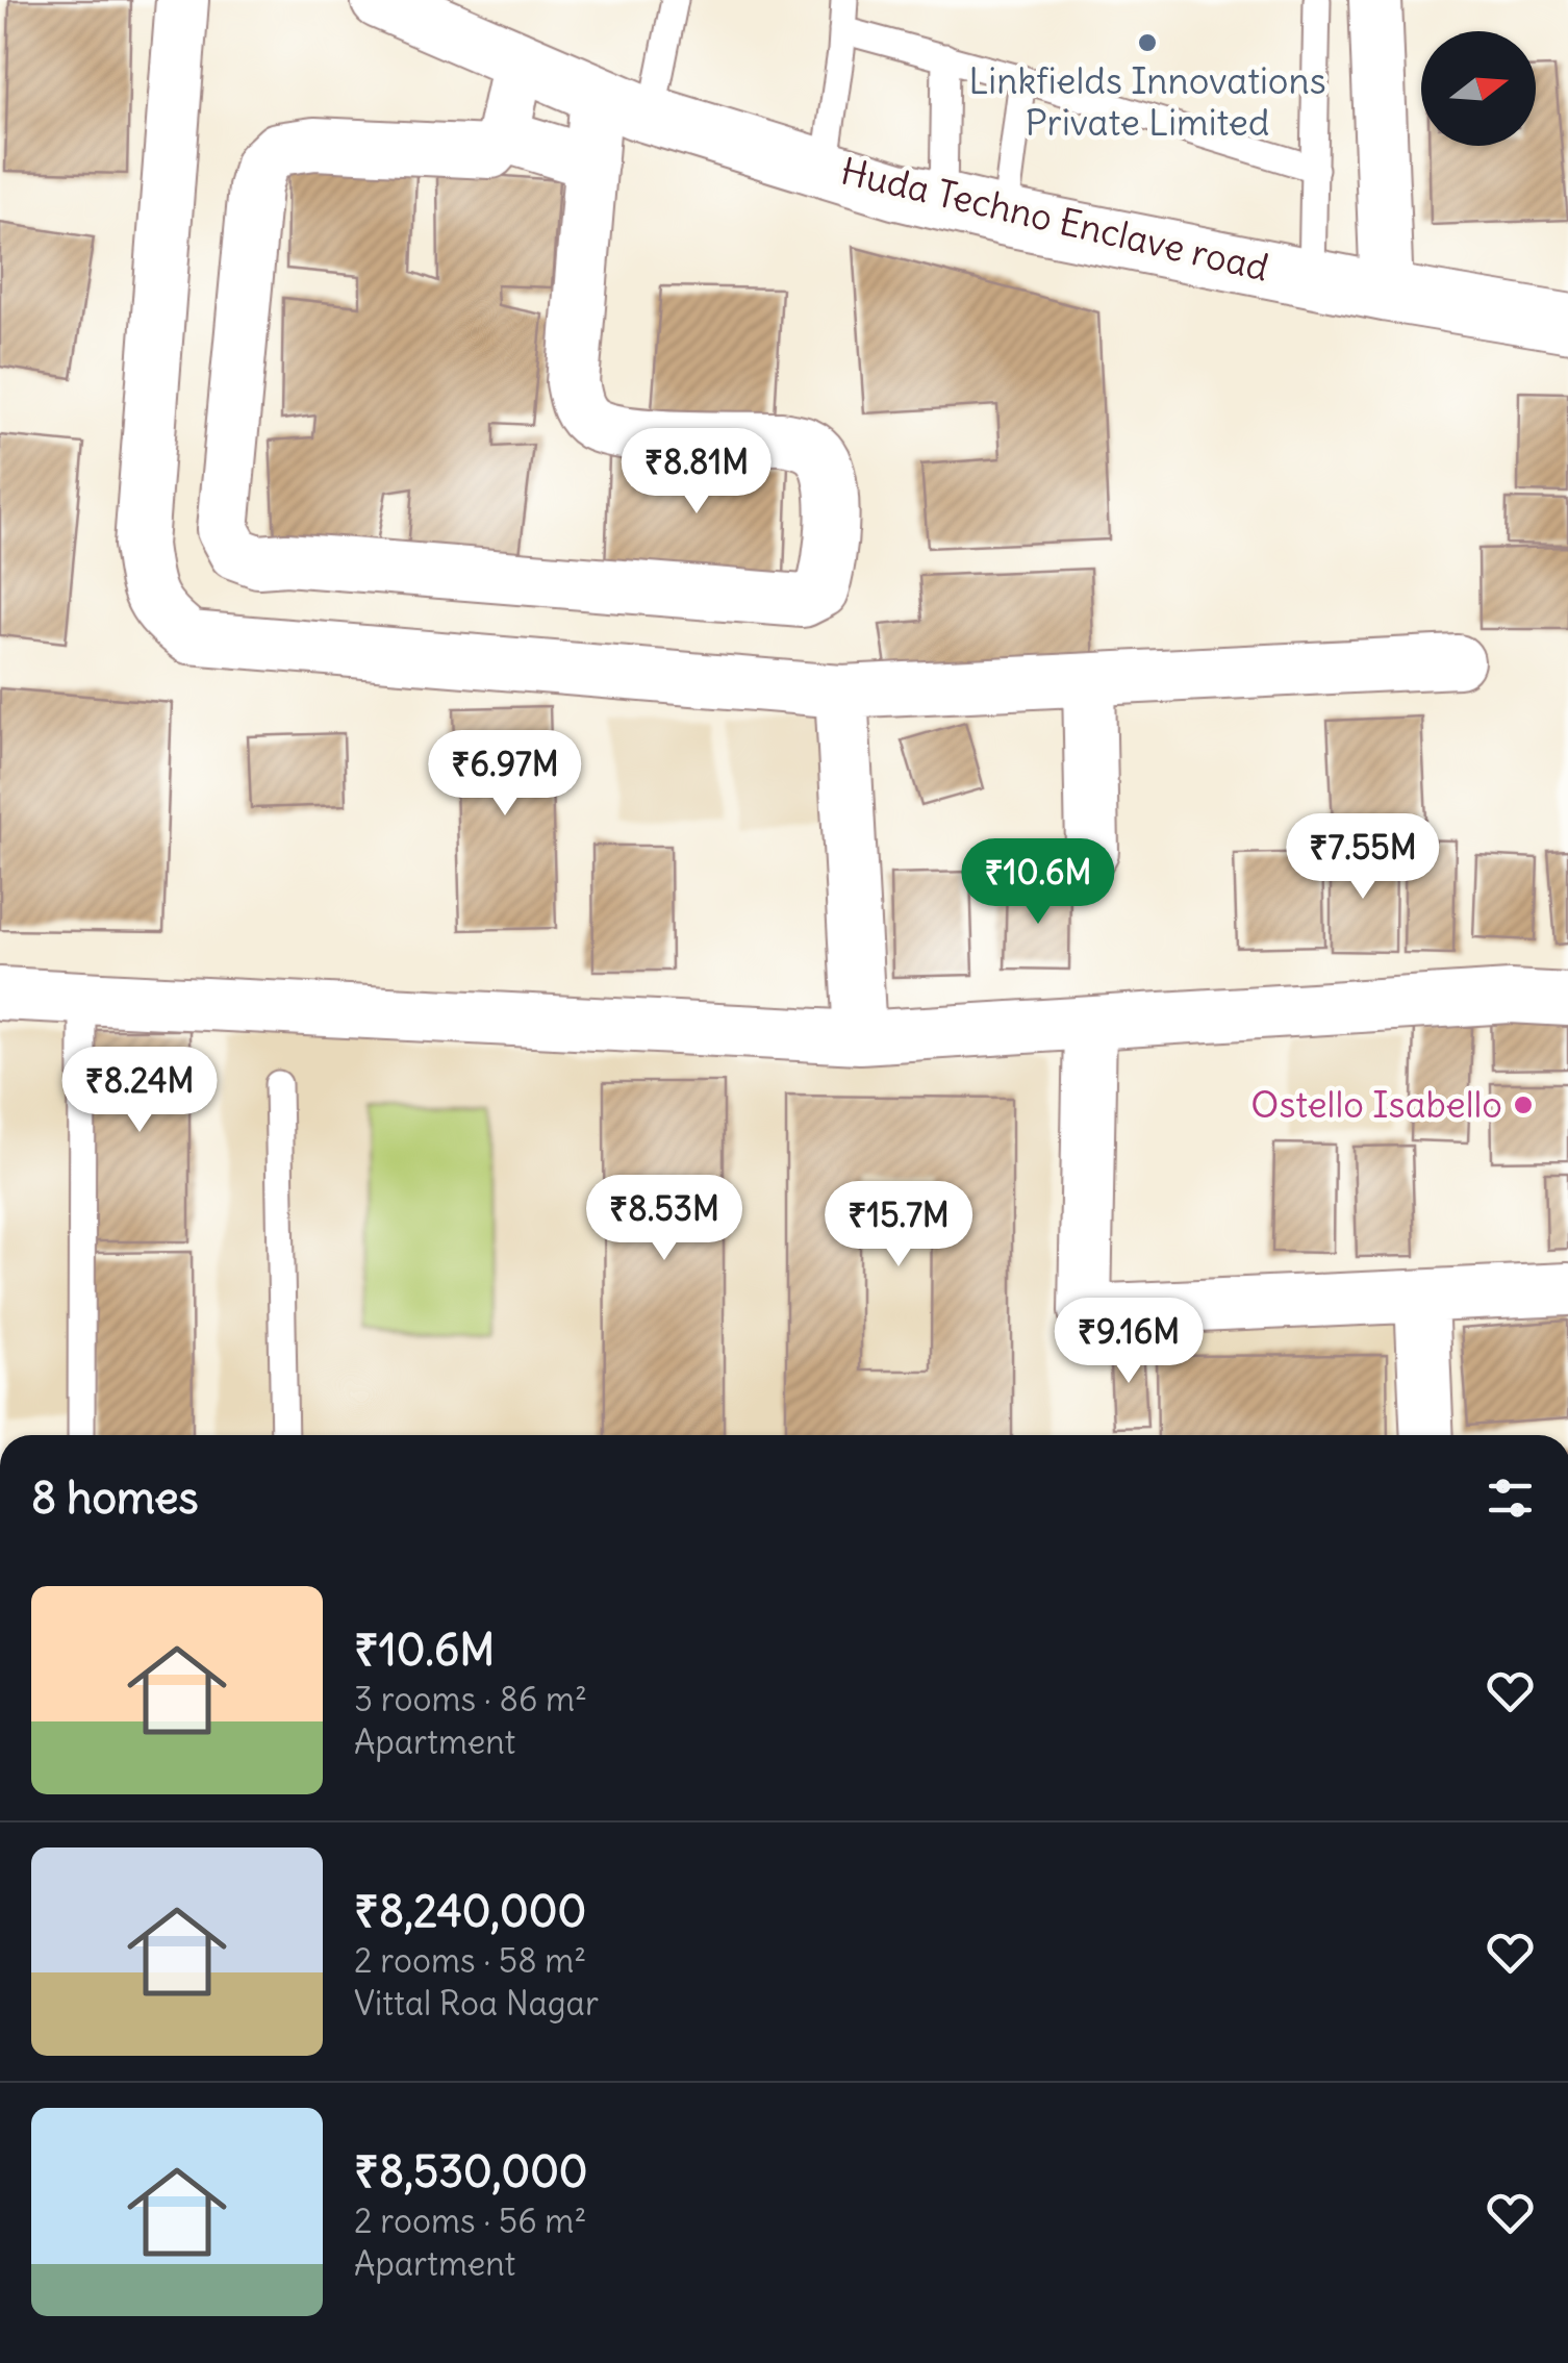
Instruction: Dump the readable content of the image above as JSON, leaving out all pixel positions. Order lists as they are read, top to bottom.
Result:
{
  "streets": {
    "street": ["Huda Techno Enclave road"]
  },
  "places": ["Linkfields Innovations Private Limited", "Ostello Isabello"],
  "north": "right",
  "page": {
    "price": [
      "₹8.81M",
      "₹6.97M",
      "₹7.55M",
      "₹10.6M",
      "₹8.24M",
      "₹8.53M",
      "₹15.7M",
      "₹9.16M"
    ],
    "heading": "8 homes",
    "list": [
      {
        "name": "₹10.6M",
        "note": "3 rooms · 86 m² · Apartment"
      },
      {
        "name": "₹8,240,000",
        "note": "2 rooms · 58 m² · Vittal Roa Nagar"
      },
      {
        "name": "₹8,530,000",
        "note": "2 rooms · 56 m² · Apartment"
      }
    ]
  }
}
